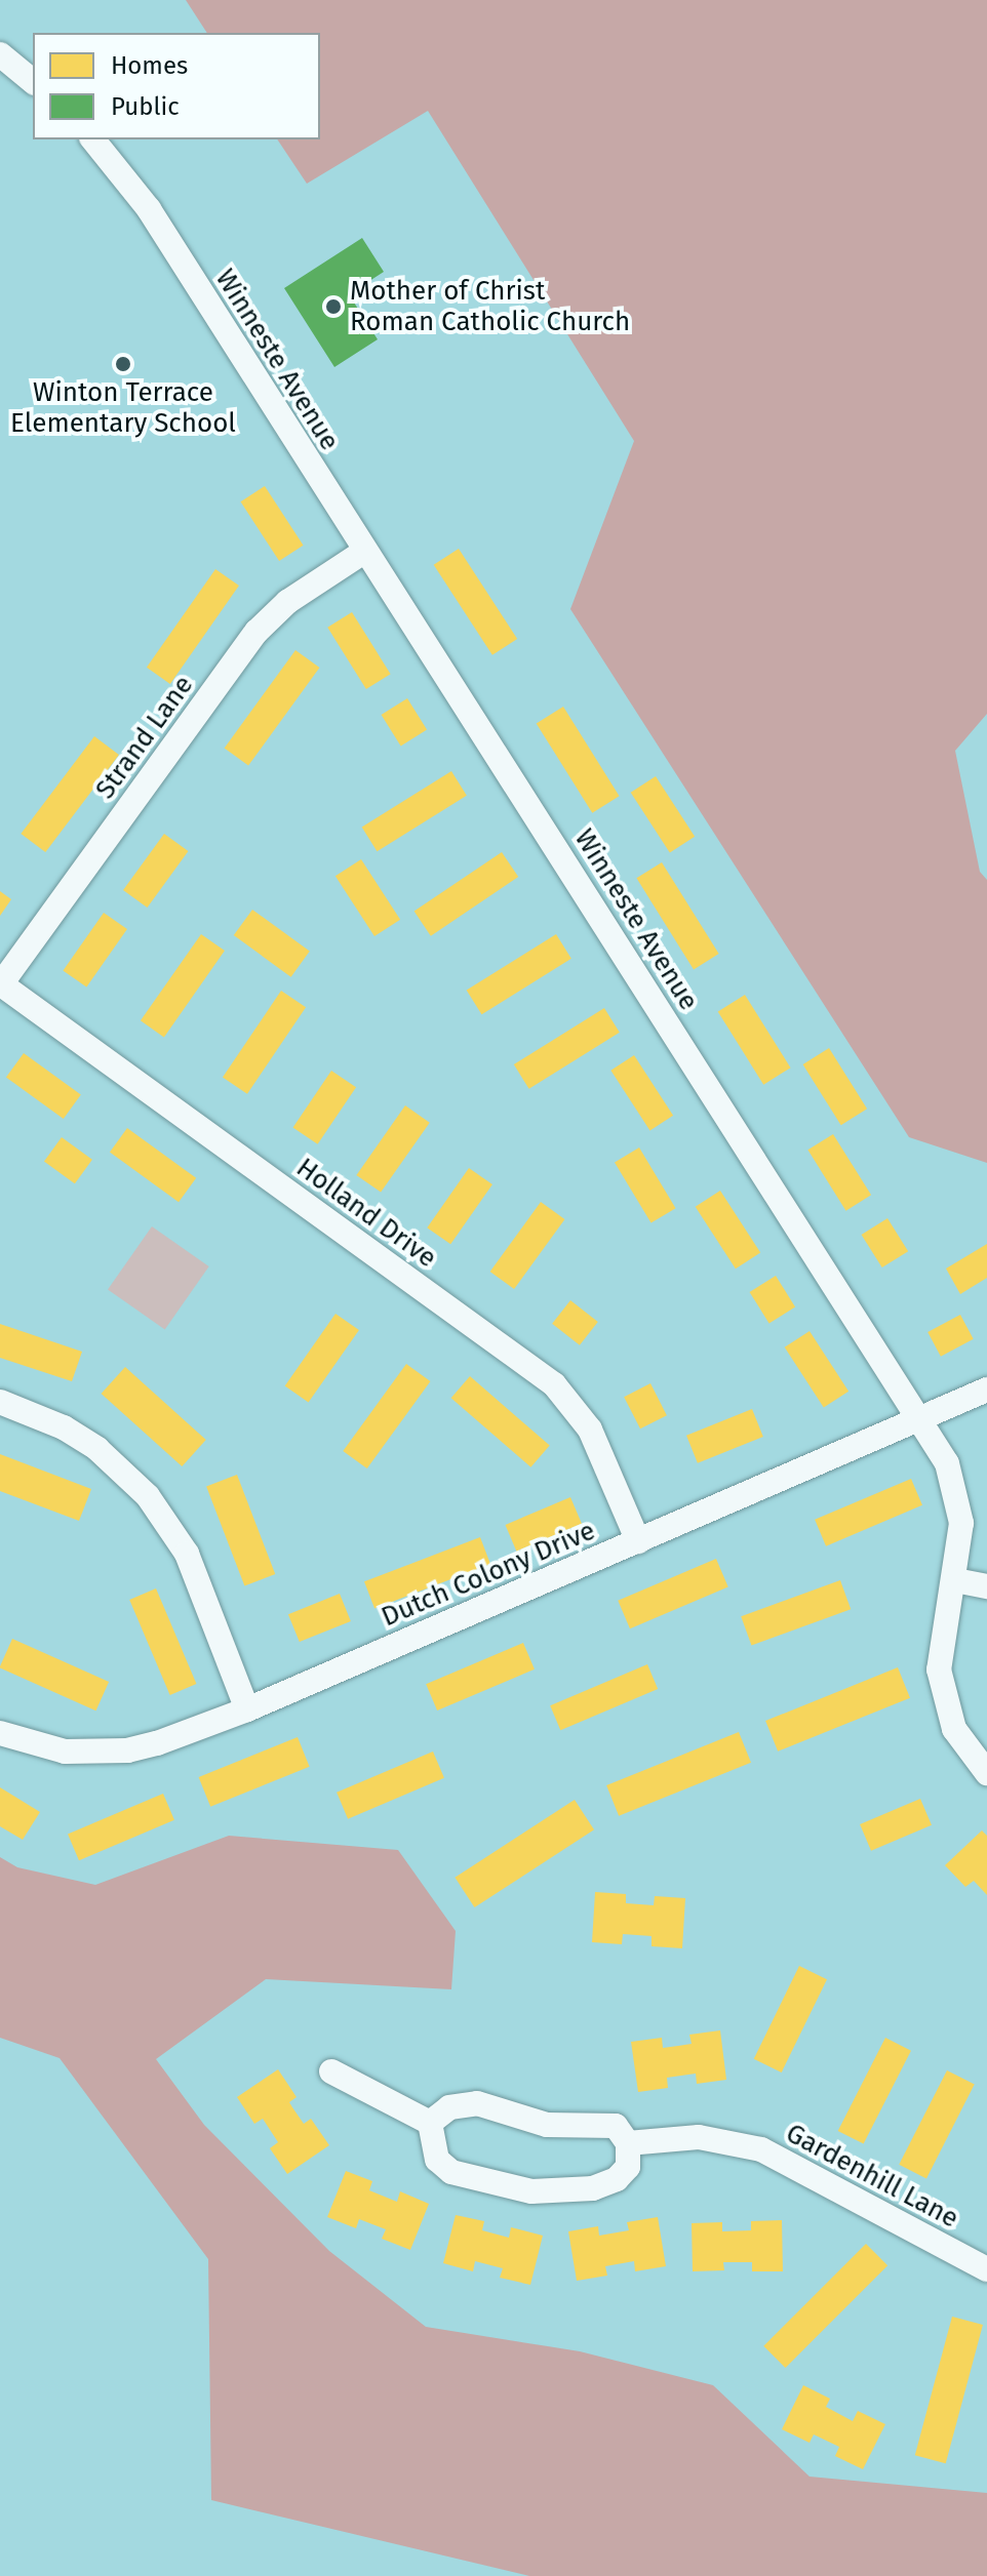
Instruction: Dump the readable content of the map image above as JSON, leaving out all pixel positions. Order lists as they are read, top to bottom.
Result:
{
  "streets": {
    "street": [
      "Winneste Avenue",
      "Strand Lane",
      "Holland Drive",
      "Dutch Colony Drive",
      "Gardenhill Lane"
    ]
  },
  "crossings": [
    ["Winneste Avenue", "Strand Lane"],
    ["Winneste Avenue", "Dutch Colony Drive"],
    ["Strand Lane", "Holland Drive"],
    ["Holland Drive", "Dutch Colony Drive"]
  ],
  "places": ["Mother of Christ Roman Catholic Church", "Winton Terrace Elementary School"],
  "legend": ["Homes", "Public"]
}
